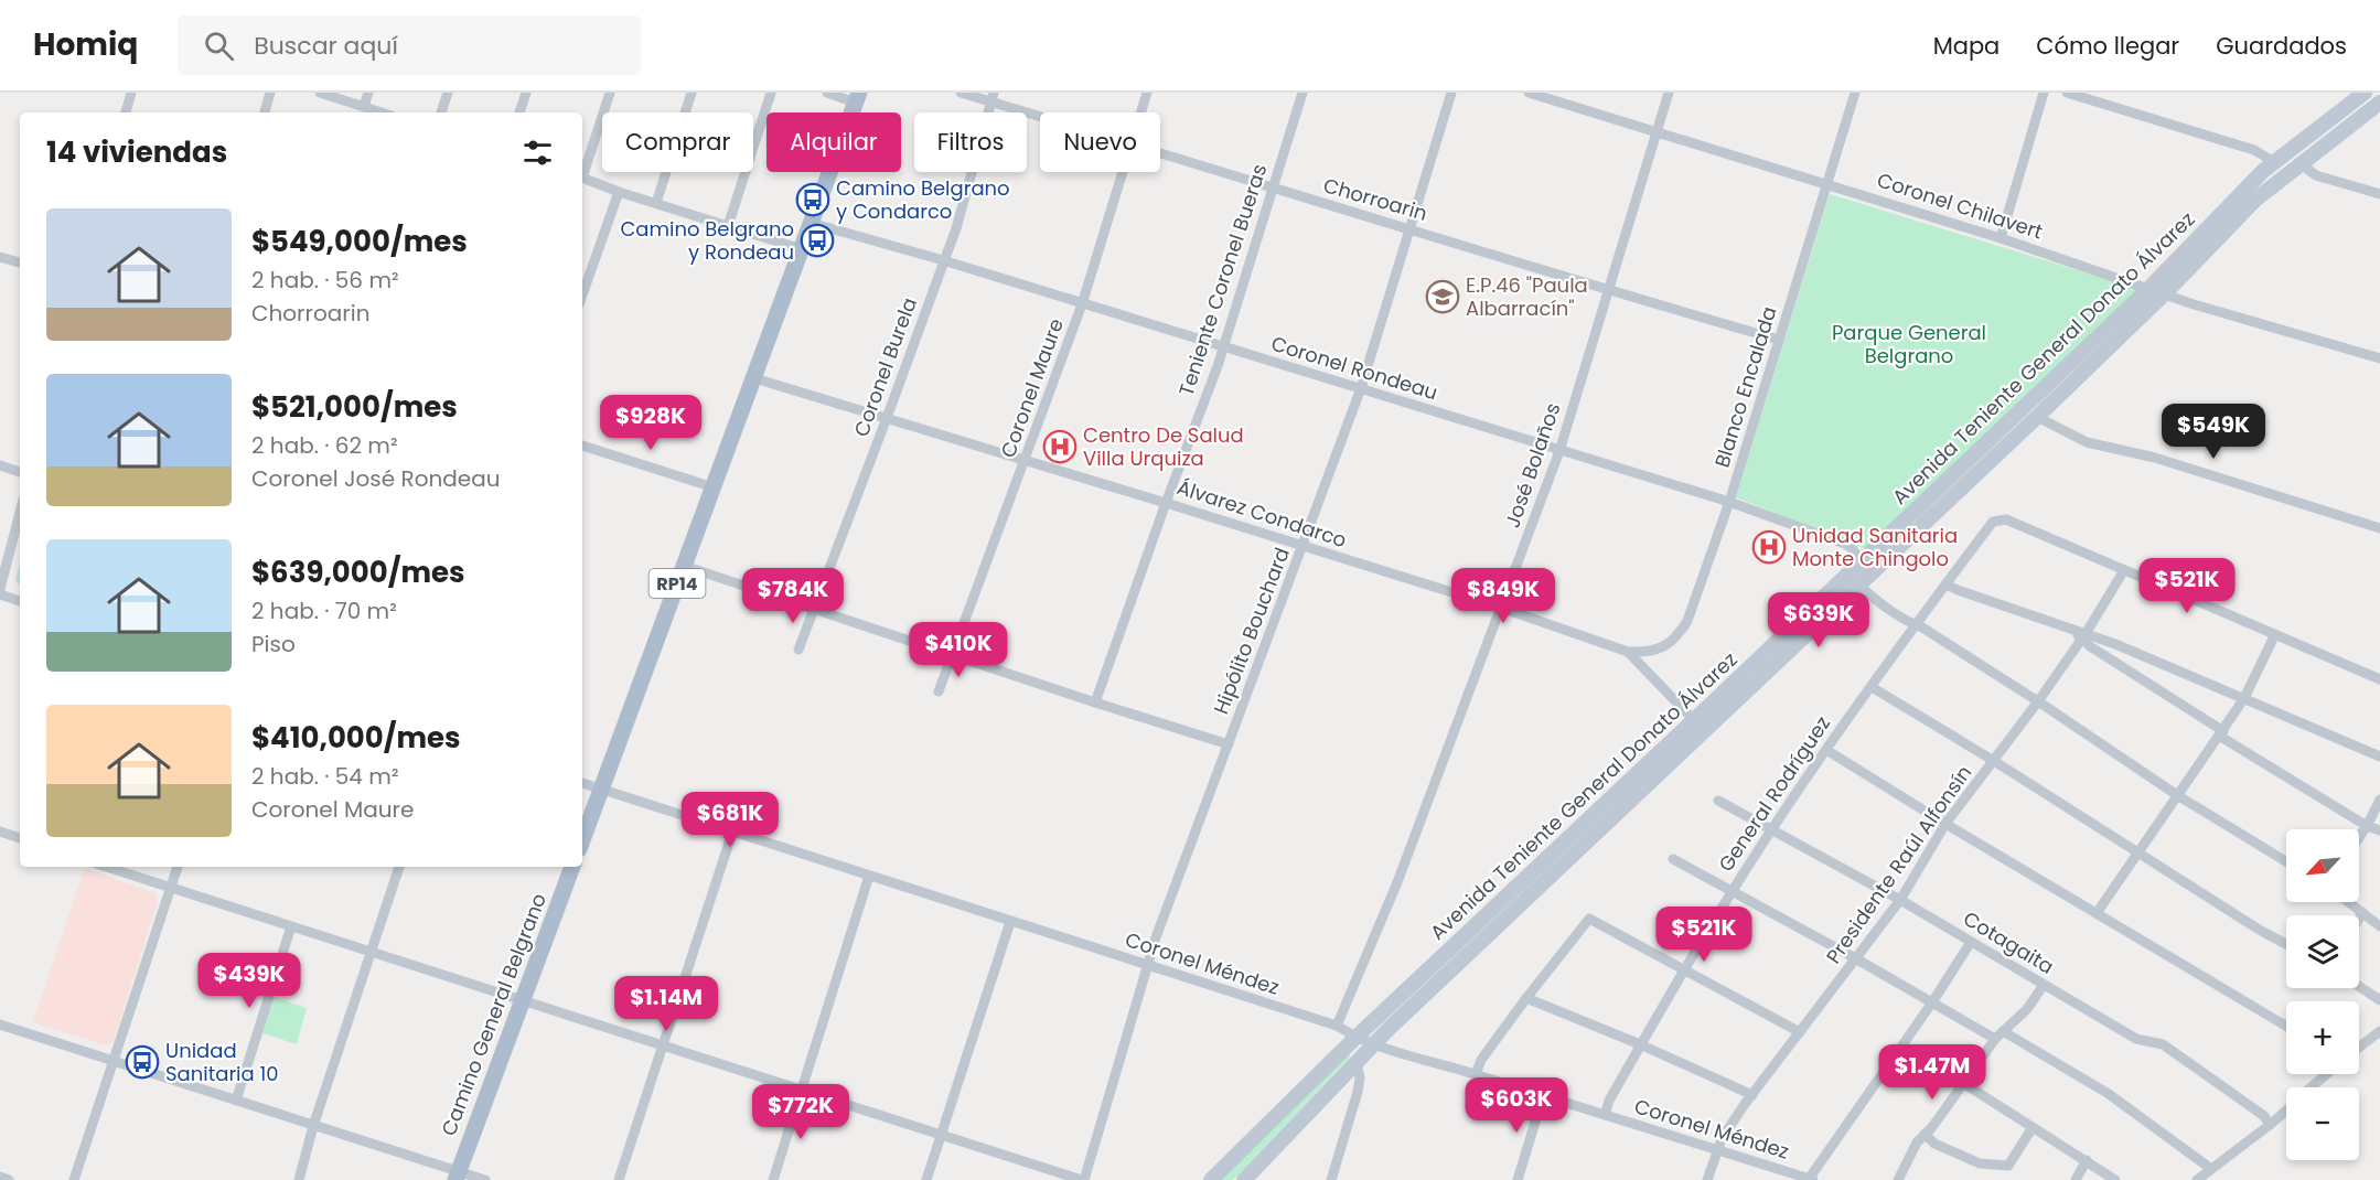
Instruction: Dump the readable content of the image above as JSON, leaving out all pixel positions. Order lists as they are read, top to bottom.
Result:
{
  "streets": {
    "main road": ["Avenida Teniente General Donato Álvarez", "RP14", "Camino General Belgrano"],
    "street": [
      "Chorroarin",
      "Coronel Chilavert",
      "Teniente Coronel Bueras",
      "Coronel Burela",
      "Coronel Rondeau",
      "Blanco Encalada",
      "Coronel Maure",
      "José Bolaños",
      "Álvarez Condarco",
      "Hipólito Bouchard",
      "General Rodríguez",
      "Presidente Raúl Alfonsín",
      "Cotagaita",
      "Coronel Méndez"
    ]
  },
  "crossings": [
    ["Chorroarin", "Teniente Coronel Bueras"],
    ["Chorroarin", "Coronel Burela"],
    ["Chorroarin", "Blanco Encalada"],
    ["Chorroarin", "José Bolaños"],
    ["Chorroarin", "Hipólito Bouchard"],
    ["Coronel Chilavert", "Avenida Teniente General Donato Álvarez"],
    ["Coronel Chilavert", "Blanco Encalada"],
    ["Coronel Chilavert", "José Bolaños"],
    ["Teniente Coronel Bueras", "Coronel Rondeau"],
    ["Teniente Coronel Bueras", "Álvarez Condarco"],
    ["Avenida Teniente General Donato Álvarez", "Coronel Rondeau"],
    ["Avenida Teniente General Donato Álvarez", "Álvarez Condarco"],
    ["Avenida Teniente General Donato Álvarez", "Coronel Méndez"],
    ["Coronel Burela", "Coronel Rondeau"],
    ["Coronel Burela", "Álvarez Condarco"],
    ["Coronel Rondeau", "Blanco Encalada"],
    ["Coronel Rondeau", "Coronel Maure"],
    ["Coronel Rondeau", "José Bolaños"],
    ["Coronel Rondeau", "RP14"],
    ["Coronel Rondeau", "Hipólito Bouchard"],
    ["Blanco Encalada", "Álvarez Condarco"],
    ["Coronel Maure", "Álvarez Condarco"],
    ["José Bolaños", "Álvarez Condarco"],
    ["José Bolaños", "Coronel Méndez"],
    ["Álvarez Condarco", "RP14"],
    ["Álvarez Condarco", "Hipólito Bouchard"],
    ["RP14", "Coronel Méndez"],
    ["Hipólito Bouchard", "Coronel Méndez"],
    ["General Rodríguez", "Presidente Raúl Alfonsín"],
    ["General Rodríguez", "Cotagaita"],
    ["General Rodríguez", "Coronel Méndez"],
    ["Presidente Raúl Alfonsín", "Cotagaita"],
    ["Presidente Raúl Alfonsín", "Coronel Méndez"]
  ],
  "parks": ["Parque General Belgrano"],
  "places": {
    "bus stop": ["Camino Belgrano y Condarco", "Camino Belgrano y Rondeau", "Unidad Sanitaria 10"],
    "school or university": ["E.P.46 \"Paula Albarracín\""],
    "hospital": ["Centro De Salud Villa Urquiza", "Unidad Sanitaria Monte Chingolo"]
  },
  "north": "bottom left",
  "page": {
    "header": "Homiq",
    "search": "Buscar aquí",
    "nav": ["Mapa", "Cómo llegar", "Guardados"],
    "chip": [
      "Comprar",
      "Alquilar",
      "Filtros",
      "Nuevo"
    ],
    "heading": "14 viviendas",
    "list": [
      {
        "name": "$549,000/mes",
        "note": "2 hab. · 56 m² · Chorroarin"
      },
      {
        "name": "$521,000/mes",
        "note": "2 hab. · 62 m² · Coronel José Rondeau"
      },
      {
        "name": "$639,000/mes",
        "note": "2 hab. · 70 m² · Piso"
      },
      {
        "name": "$410,000/mes",
        "note": "2 hab. · 54 m² · Coronel Maure"
      }
    ],
    "price": [
      "$928K",
      "$549K",
      "$521K",
      "$784K",
      "$849K",
      "$639K",
      "$410K",
      "$681K",
      "$521K",
      "$439K",
      "$1.14M",
      "$1.47M",
      "$603K",
      "$772K"
    ],
    "map_buttons": ["+", "−"]
  }
}
